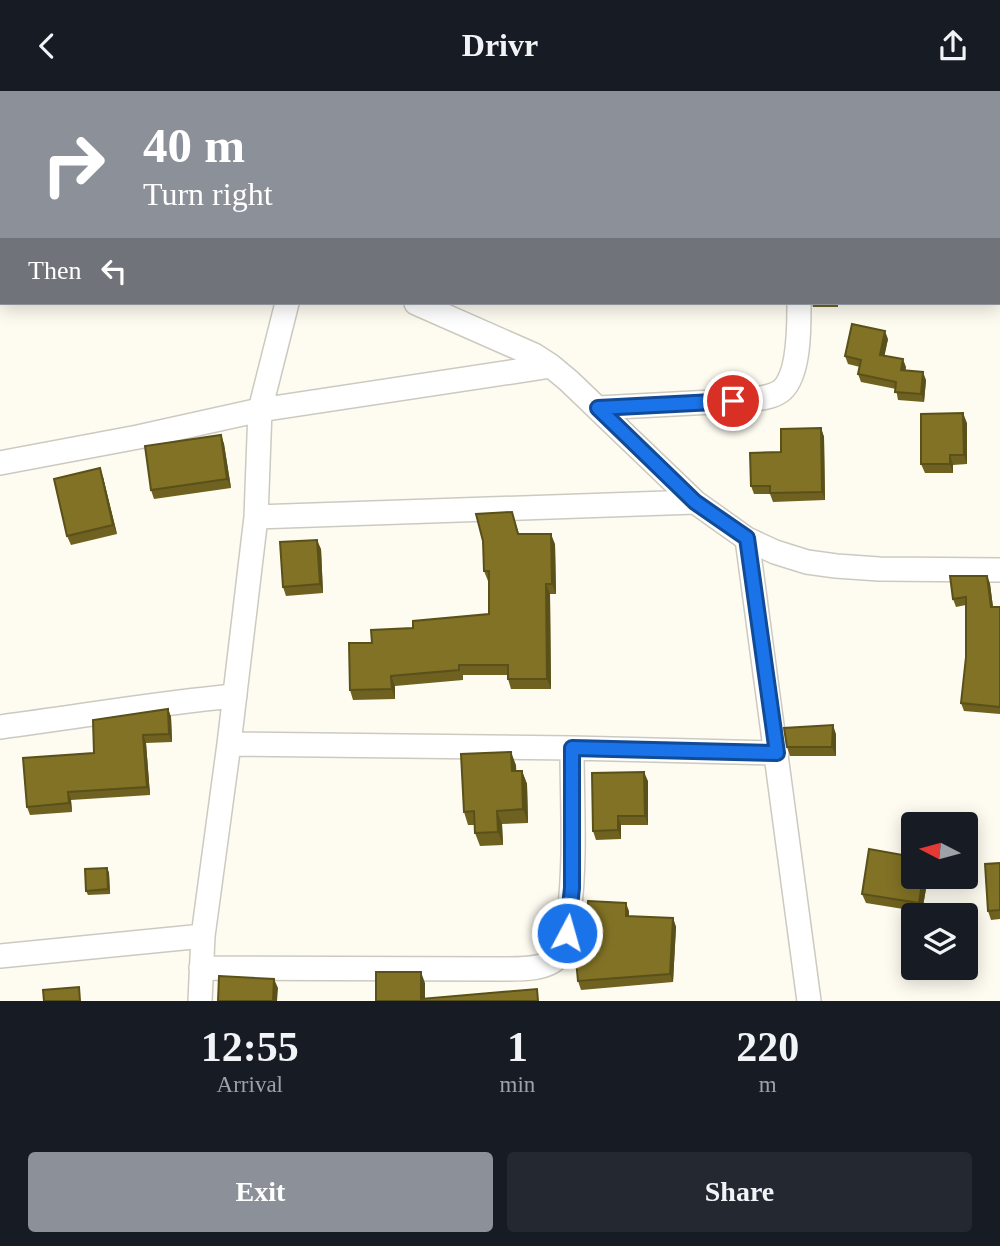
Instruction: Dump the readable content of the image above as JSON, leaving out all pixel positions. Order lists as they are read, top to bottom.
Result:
{
  "north": "left",
  "page": {
    "header": "Drivr",
    "turn": ["40 m", "Turn right"],
    "then": "Then",
    "eta": [
      "12:55",
      "Arrival",
      "1",
      "min",
      "220",
      "m"
    ],
    "buttons": ["Exit", "Share"]
  }
}
